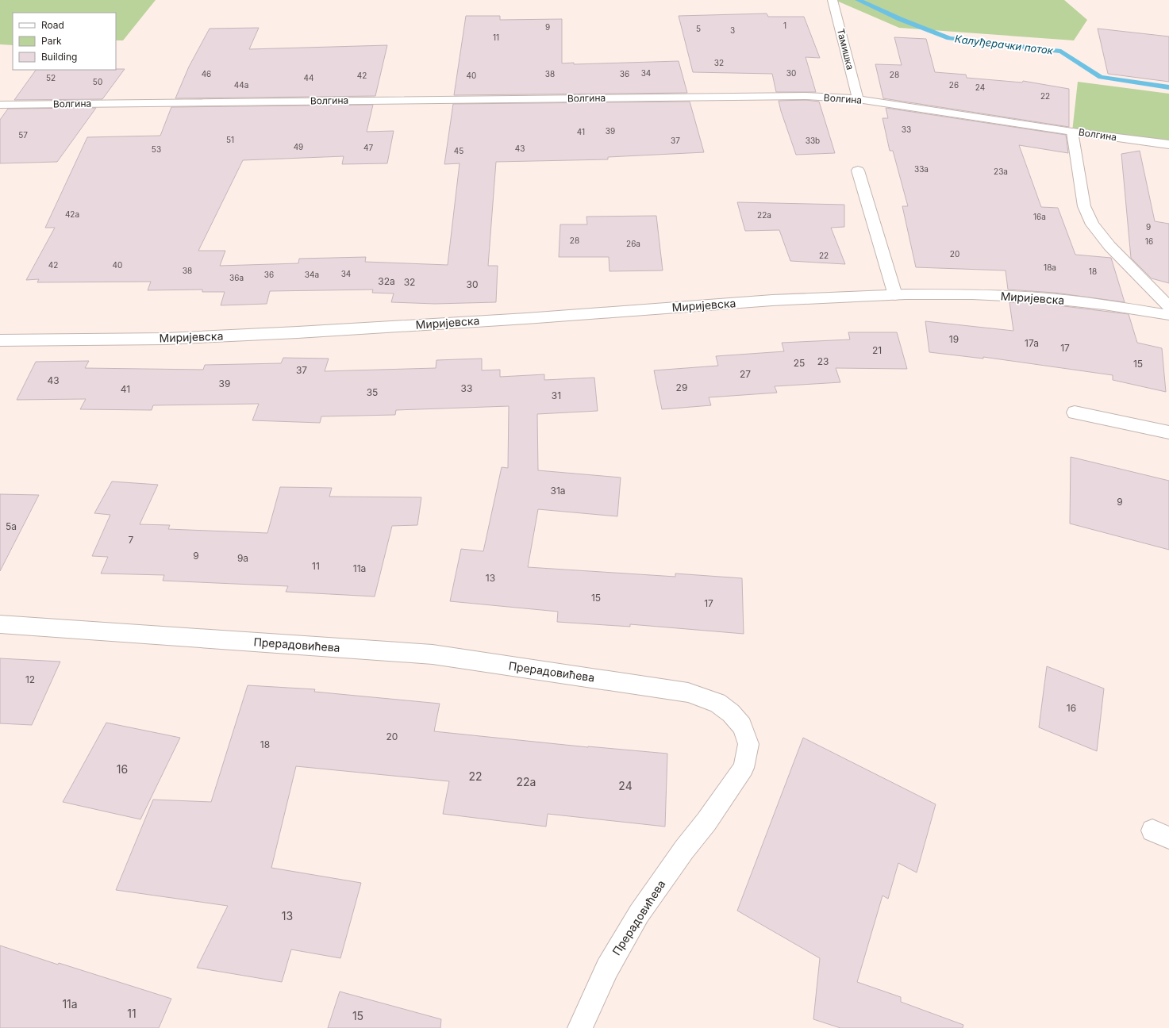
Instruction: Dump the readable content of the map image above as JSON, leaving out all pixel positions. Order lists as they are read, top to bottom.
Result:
{
  "streets": {
    "street": [
      "Тамишка",
      "Волгина",
      "Миријевска",
      "Прерадовићева"
    ]
  },
  "crossings": [
    ["Тамишка", "Волгина"]
  ],
  "water": ["Калуђерачки поток"],
  "house_numbers": [
    "1",
    "9",
    "5",
    "3",
    "11",
    "32",
    "34",
    "30",
    "46",
    "38",
    "36",
    "28",
    "42",
    "40",
    "52",
    "44",
    "50",
    "44a",
    "26",
    "24",
    "22",
    "33",
    "39",
    "41",
    "57",
    "51",
    "37",
    "33b",
    "49",
    "47",
    "43",
    "53",
    "45",
    "33a",
    "23a",
    "42a",
    "22a",
    "16a",
    "9",
    "28",
    "16",
    "26a",
    "20",
    "22",
    "42",
    "40",
    "18a",
    "38",
    "18",
    "34",
    "36",
    "34a",
    "36a",
    "32a",
    "32",
    "30",
    "19",
    "17a",
    "17",
    "21",
    "23",
    "25",
    "15",
    "37",
    "27",
    "43",
    "39",
    "29",
    "33",
    "41",
    "35",
    "31",
    "31a",
    "9",
    "5a",
    "7",
    "9",
    "9a",
    "11",
    "11a",
    "13",
    "15",
    "17",
    "12",
    "16",
    "20",
    "18",
    "16",
    "22",
    "22a",
    "24",
    "13",
    "11a",
    "11",
    "15"
  ],
  "legend": ["Road", "Park", "Building"]
}
